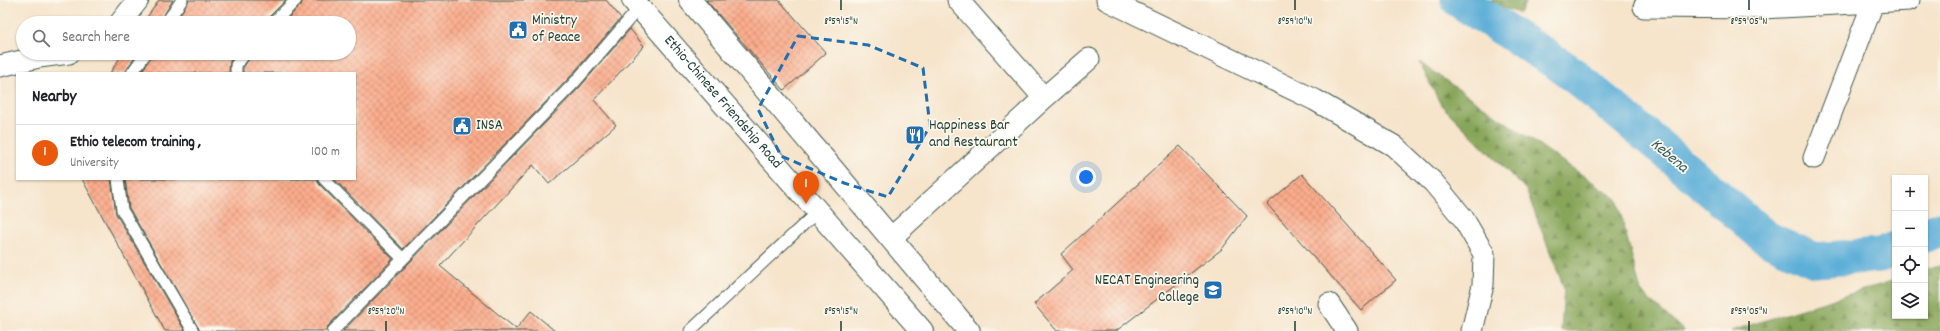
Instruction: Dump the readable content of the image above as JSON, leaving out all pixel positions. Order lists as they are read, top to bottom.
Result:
{
  "streets": {
    "main road": ["Ethio-Chinese Friendship Road"]
  },
  "water": ["Kebena"],
  "places": {
    "public building": ["Ministry of Peace", "INSA"],
    "restaurant": ["Happiness Bar and Restaurant"],
    "school or university": ["NECAT Engineering College"]
  },
  "page": {
    "search": "Search here",
    "heading": "Nearby",
    "list": [
      {
        "mark": "1",
        "name": "Ethio telecom training ,",
        "note": "University",
        "value": "100 m"
      }
    ],
    "pins": "1",
    "map_buttons": ["+", "−"]
  },
  "coordinates": [
    "8°59'15\"N",
    "8°59'10\"N",
    "8°59'05\"N",
    "8°59'20\"N"
  ]
}
